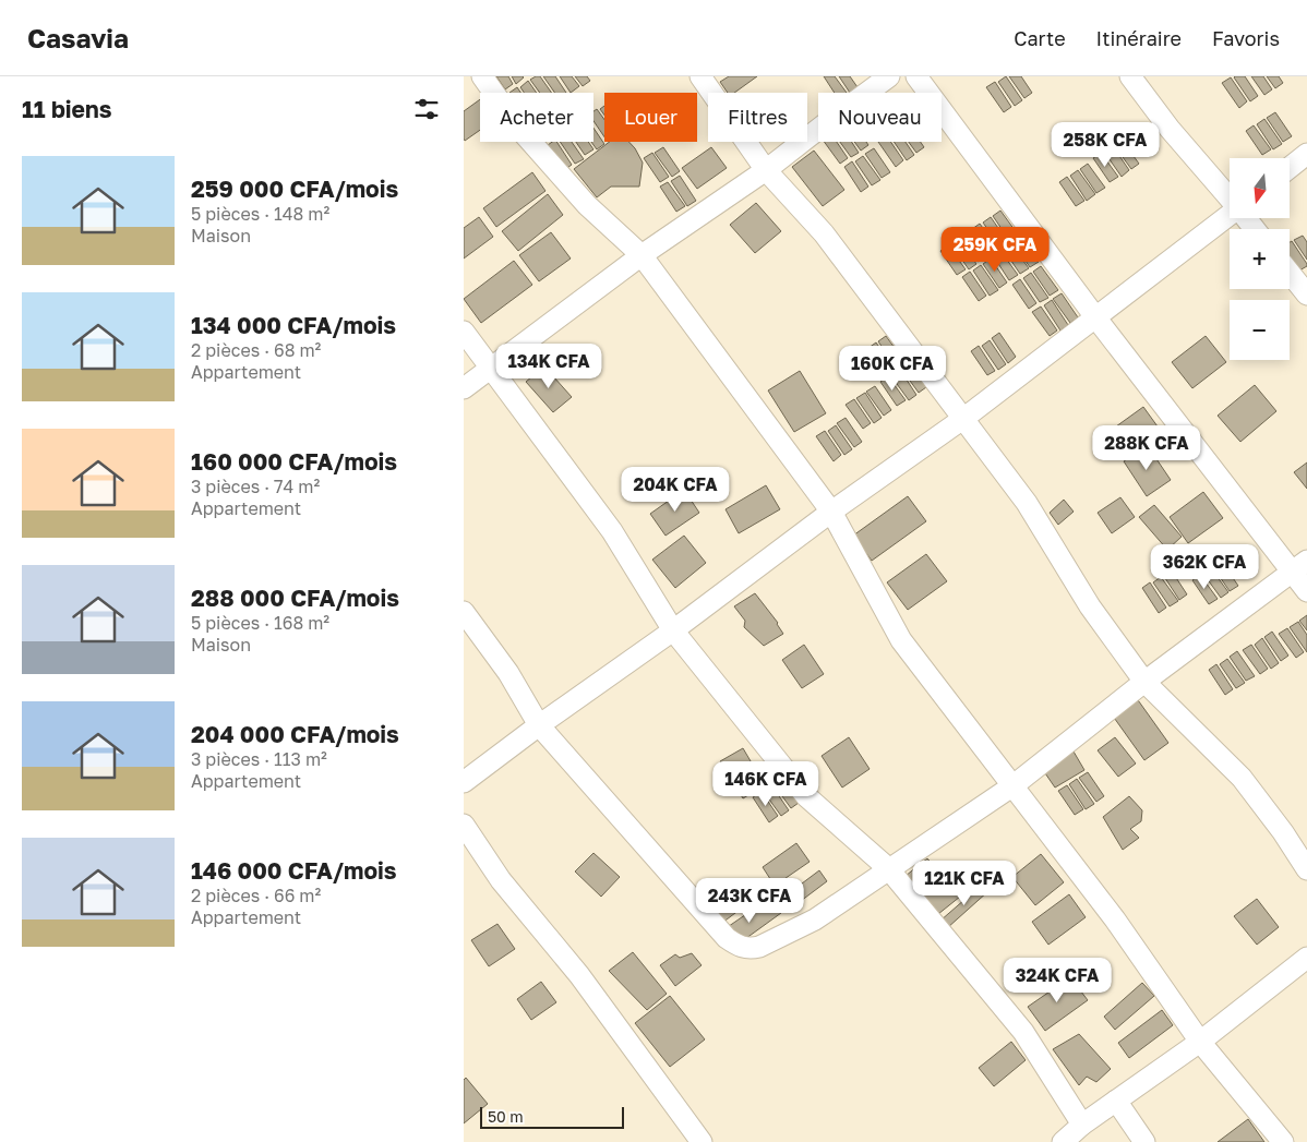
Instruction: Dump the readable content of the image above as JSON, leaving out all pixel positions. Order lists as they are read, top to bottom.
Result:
{
  "scale_bar": "50 m",
  "north": "bottom",
  "page": {
    "header": "Casavia",
    "nav": ["Carte", "Itinéraire", "Favoris"],
    "heading": "11 biens",
    "chip": [
      "Acheter",
      "Louer",
      "Filtres",
      "Nouveau"
    ],
    "price": [
      "258K CFA",
      "259K CFA",
      "134K CFA",
      "160K CFA",
      "288K CFA",
      "204K CFA",
      "362K CFA",
      "146K CFA",
      "121K CFA",
      "243K CFA",
      "324K CFA"
    ],
    "list": [
      {
        "name": "259 000 CFA/mois",
        "note": "5 pièces · 148 m² · Maison"
      },
      {
        "name": "134 000 CFA/mois",
        "note": "2 pièces · 68 m² · Appartement"
      },
      {
        "name": "160 000 CFA/mois",
        "note": "3 pièces · 74 m² · Appartement"
      },
      {
        "name": "288 000 CFA/mois",
        "note": "5 pièces · 168 m² · Maison"
      },
      {
        "name": "204 000 CFA/mois",
        "note": "3 pièces · 113 m² · Appartement"
      },
      {
        "name": "146 000 CFA/mois",
        "note": "2 pièces · 66 m² · Appartement"
      }
    ],
    "map_buttons": ["+", "−"],
    "scale": "50 m"
  }
}
